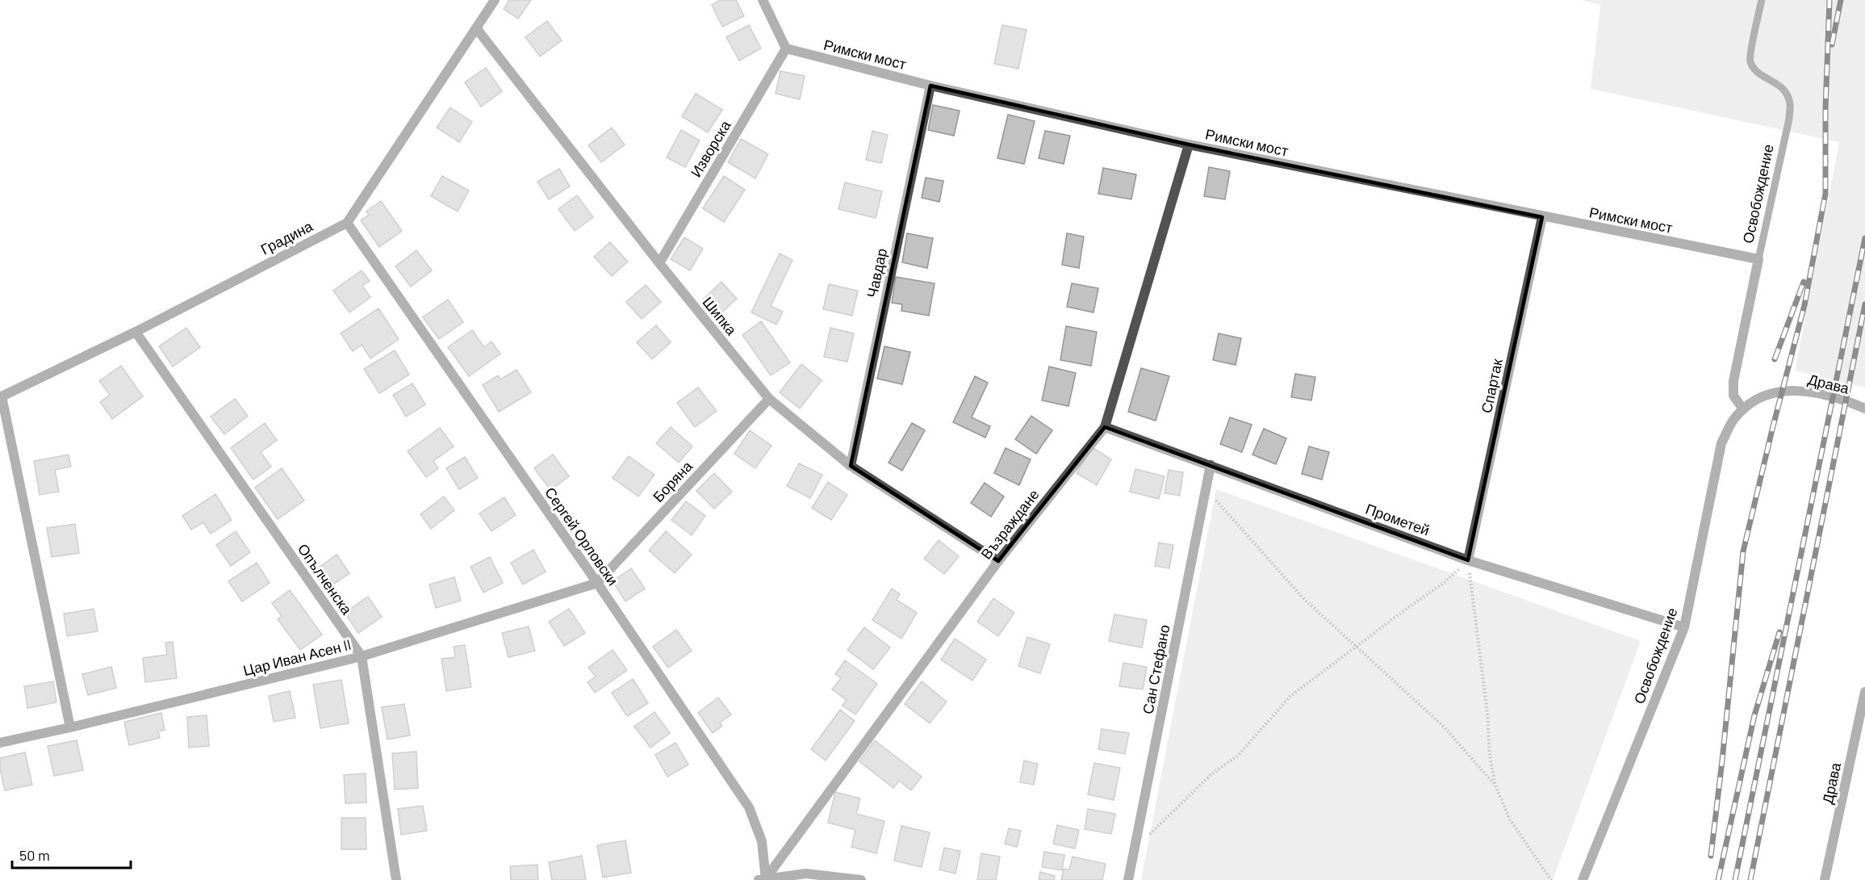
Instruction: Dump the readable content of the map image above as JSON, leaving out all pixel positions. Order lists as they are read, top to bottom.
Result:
{
  "streets": {
    "street": [
      "Римски мост",
      "Изворска",
      "Освобождение",
      "Градина",
      "Чавдар",
      "Шипка",
      "Драва",
      "Спартак",
      "Боряна",
      "Прометей",
      "Възраждане",
      "Сергей Орловски",
      "Опълченска",
      "Цар Иван Асен II",
      "Сан Стефано"
    ]
  },
  "crossings": [
    ["Римски мост", "Изворска"],
    ["Римски мост", "Освобождение"],
    ["Римски мост", "Чавдар"],
    ["Римски мост", "Спартак"],
    ["Римски мост", "Възраждане"],
    ["Изворска", "Шипка"],
    ["Освобождение", "Драва"],
    ["Освобождение", "Прометей"],
    ["Градина", "Шипка"],
    ["Градина", "Сергей Орловски"],
    ["Градина", "Опълченска"],
    ["Чавдар", "Шипка"],
    ["Шипка", "Боряна"],
    ["Шипка", "Възраждане"],
    ["Спартак", "Прометей"],
    ["Боряна", "Сергей Орловски"],
    ["Боряна", "Цар Иван Асен II"],
    ["Прометей", "Възраждане"],
    ["Прометей", "Сан Стефано"],
    ["Възраждане", "Сергей Орловски"],
    ["Сергей Орловски", "Цар Иван Асен II"],
    ["Опълченска", "Цар Иван Асен II"]
  ],
  "scale_bar": "50 m"
}
